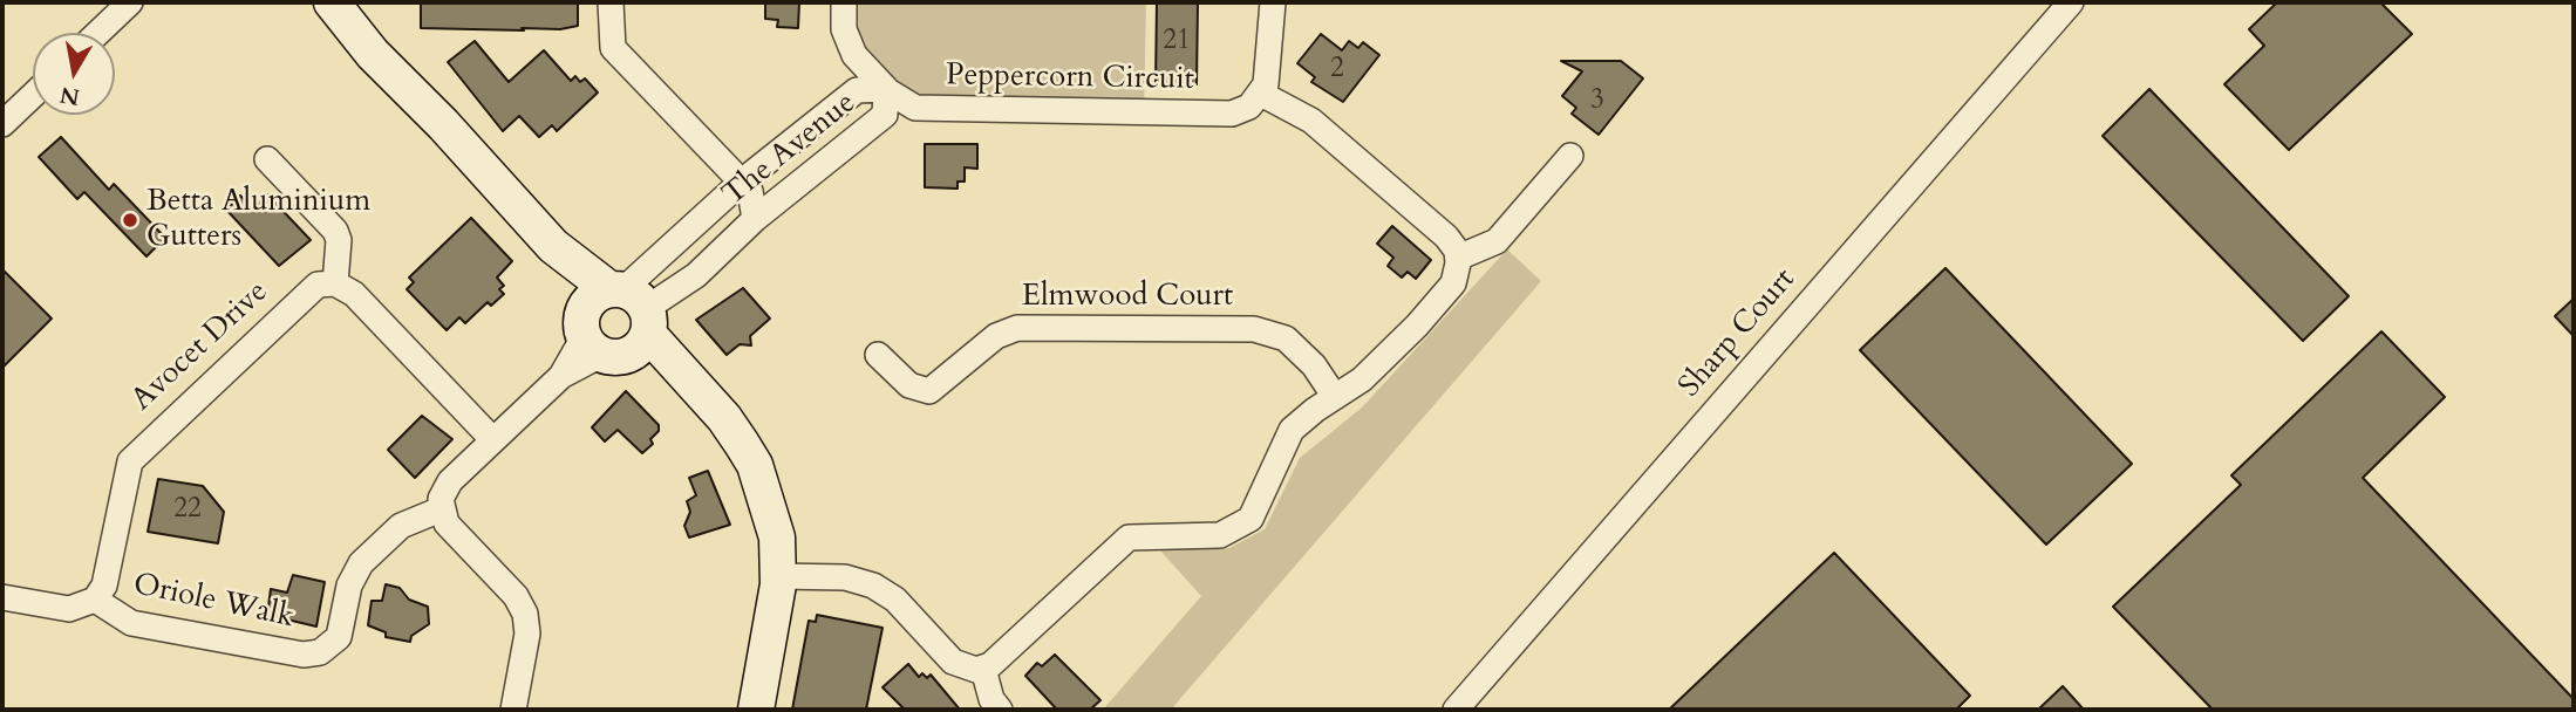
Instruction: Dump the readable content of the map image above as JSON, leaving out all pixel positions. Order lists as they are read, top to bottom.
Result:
{
  "streets": {
    "street": [
      "Peppercorn Circuit",
      "The Avenue",
      "Elmwood Court",
      "Sharp Court",
      "Avocet Drive",
      "Oriole Walk"
    ]
  },
  "crossings": [
    ["Peppercorn Circuit", "The Avenue"],
    ["Avocet Drive", "Oriole Walk"]
  ],
  "places": ["Betta Aluminium Gutters"],
  "house_numbers": [
    "21",
    "2",
    "3",
    "22"
  ],
  "north": "bottom"
}
